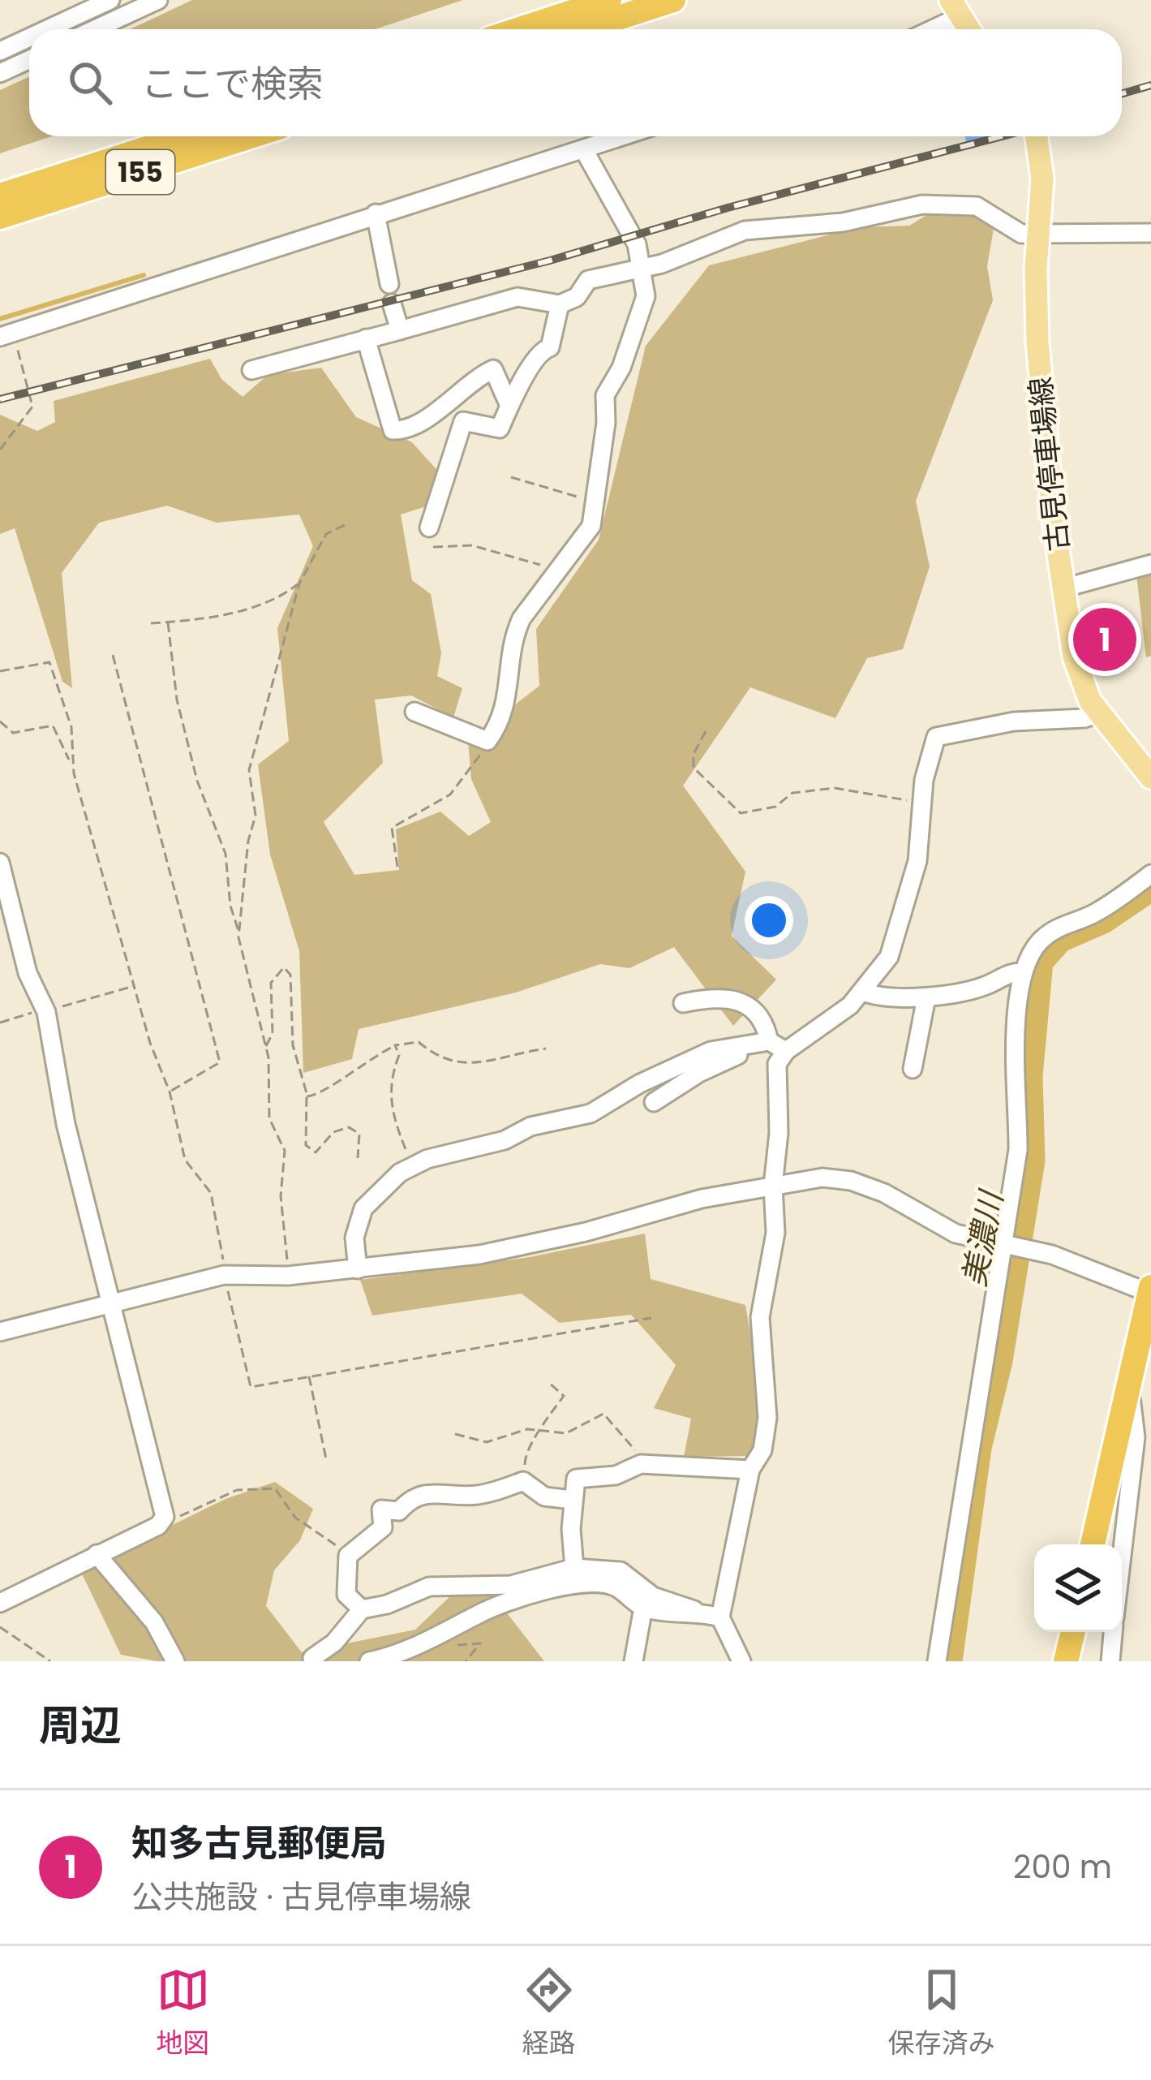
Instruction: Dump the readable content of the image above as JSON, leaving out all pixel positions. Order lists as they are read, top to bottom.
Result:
{
  "streets": {
    "highway": ["155"],
    "main road": ["古見停車場線"]
  },
  "water": ["美濃川"],
  "page": {
    "search": "ここで検索",
    "pins": "1",
    "heading": "周辺",
    "list": [
      {
        "mark": "1",
        "name": "知多古見郵便局",
        "note": "公共施設 · 古見停車場線",
        "value": "200 m"
      }
    ],
    "nav": ["地図", "経路", "保存済み"]
  }
}
